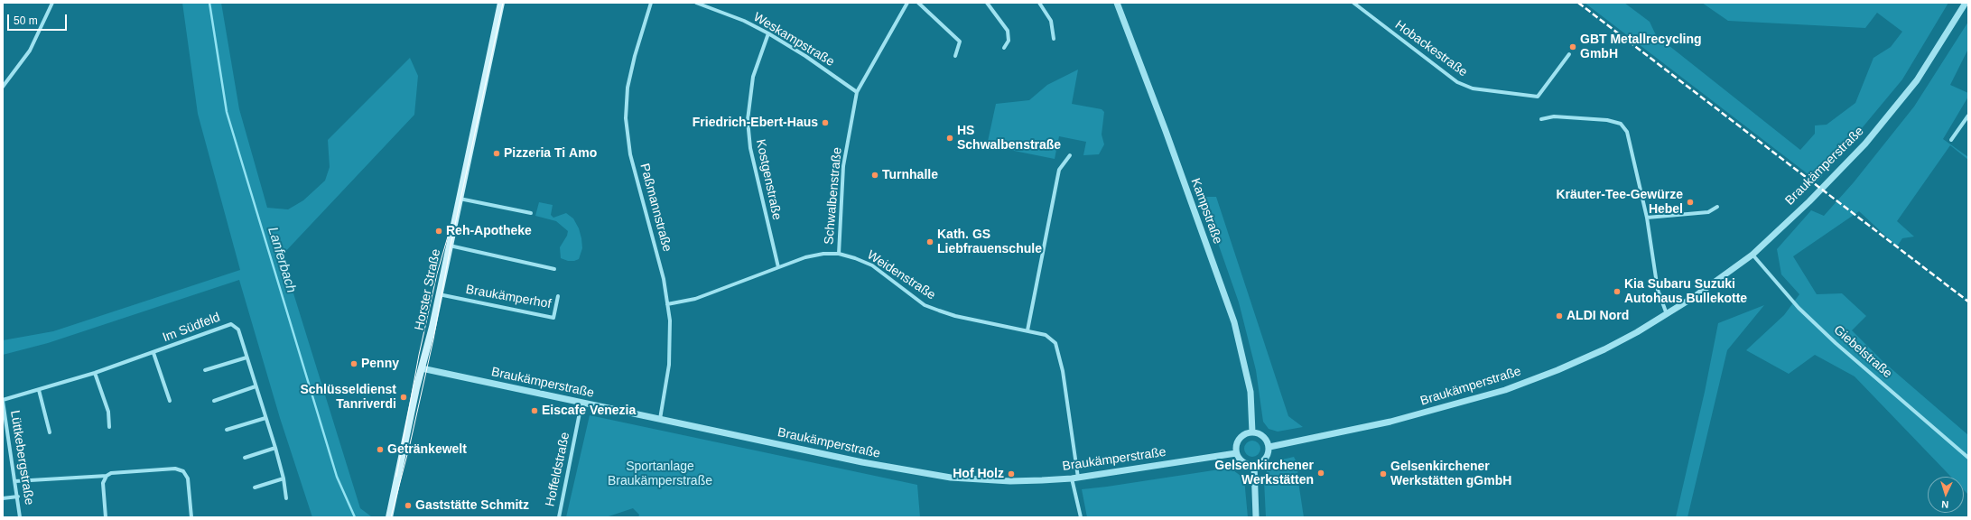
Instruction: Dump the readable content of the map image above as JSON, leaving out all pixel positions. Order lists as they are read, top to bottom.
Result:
{
  "streets": {
    "main road": ["Horster Straße"],
    "street": [
      "Weskampstraße",
      "Hobackestraße",
      "Braukämperstraße",
      "Kostgenstraße",
      "Schwalbenstraße",
      "Paßmannstraße",
      "Kampstraße",
      "Weidenstraße",
      "Braukämperhof",
      "Im Südfeld",
      "Giebelstraße",
      "Lüttkebergstraße",
      "Hoffeldstraße"
    ]
  },
  "crossings": [
    ["Weskampstraße", "Kostgenstraße"],
    ["Weskampstraße", "Schwalbenstraße"],
    ["Braukämperstraße", "Paßmannstraße"],
    ["Braukämperstraße", "Kampstraße"],
    ["Braukämperstraße", "Weidenstraße"],
    ["Braukämperstraße", "Horster Straße"],
    ["Braukämperstraße", "Giebelstraße"],
    ["Braukämperstraße", "Hoffeldstraße"],
    ["Kostgenstraße", "Weidenstraße"],
    ["Schwalbenstraße", "Weidenstraße"],
    ["Paßmannstraße", "Weidenstraße"],
    ["Horster Straße", "Braukämperhof"],
    ["Im Südfeld", "Lüttkebergstraße"]
  ],
  "water": ["Lanferbach"],
  "parks": ["Sportanlage Braukämperstraße"],
  "places": [
    "GBT Metallrecycling GmbH",
    "Friedrich-Ebert-Haus",
    "HS Schwalbenstraße",
    "Pizzeria Ti Amo",
    "Turnhalle",
    "Kräuter-Tee-Gewürze Hebel",
    "Reh-Apotheke",
    "Kath. GS Liebfrauenschule",
    "Kia Subaru Suzuki Autohaus Bullekotte",
    "ALDI Nord",
    "Penny",
    "Schlüsseldienst Tanriverdi",
    "Eiscafe Venezia",
    "Getränkewelt",
    "Gelsenkirchener Werkstätten",
    "Hof Holz",
    "Gelsenkirchener Werkstätten gGmbH",
    "Gaststätte Schmitz"
  ],
  "scale_bar": "50 m",
  "north": "bottom"
}
